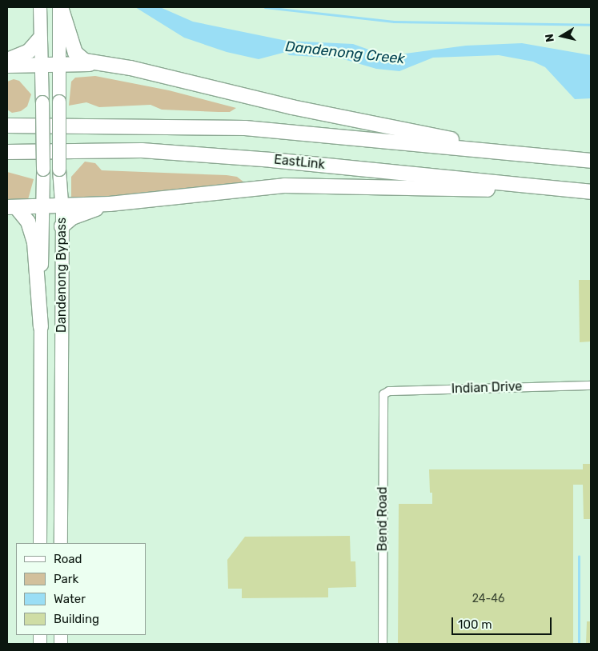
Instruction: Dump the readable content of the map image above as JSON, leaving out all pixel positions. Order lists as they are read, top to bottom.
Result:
{
  "streets": {
    "highway": ["EastLink", "Dandenong Bypass"],
    "street": ["Indian Drive", "Bend Road"]
  },
  "crossings": [
    ["Indian Drive", "Bend Road"]
  ],
  "water": ["Dandenong Creek"],
  "house_numbers": ["24-46"],
  "legend": [
    "Road",
    "Park",
    "Water",
    "Building"
  ],
  "scale_bar": "100 m",
  "north": "left"
}
